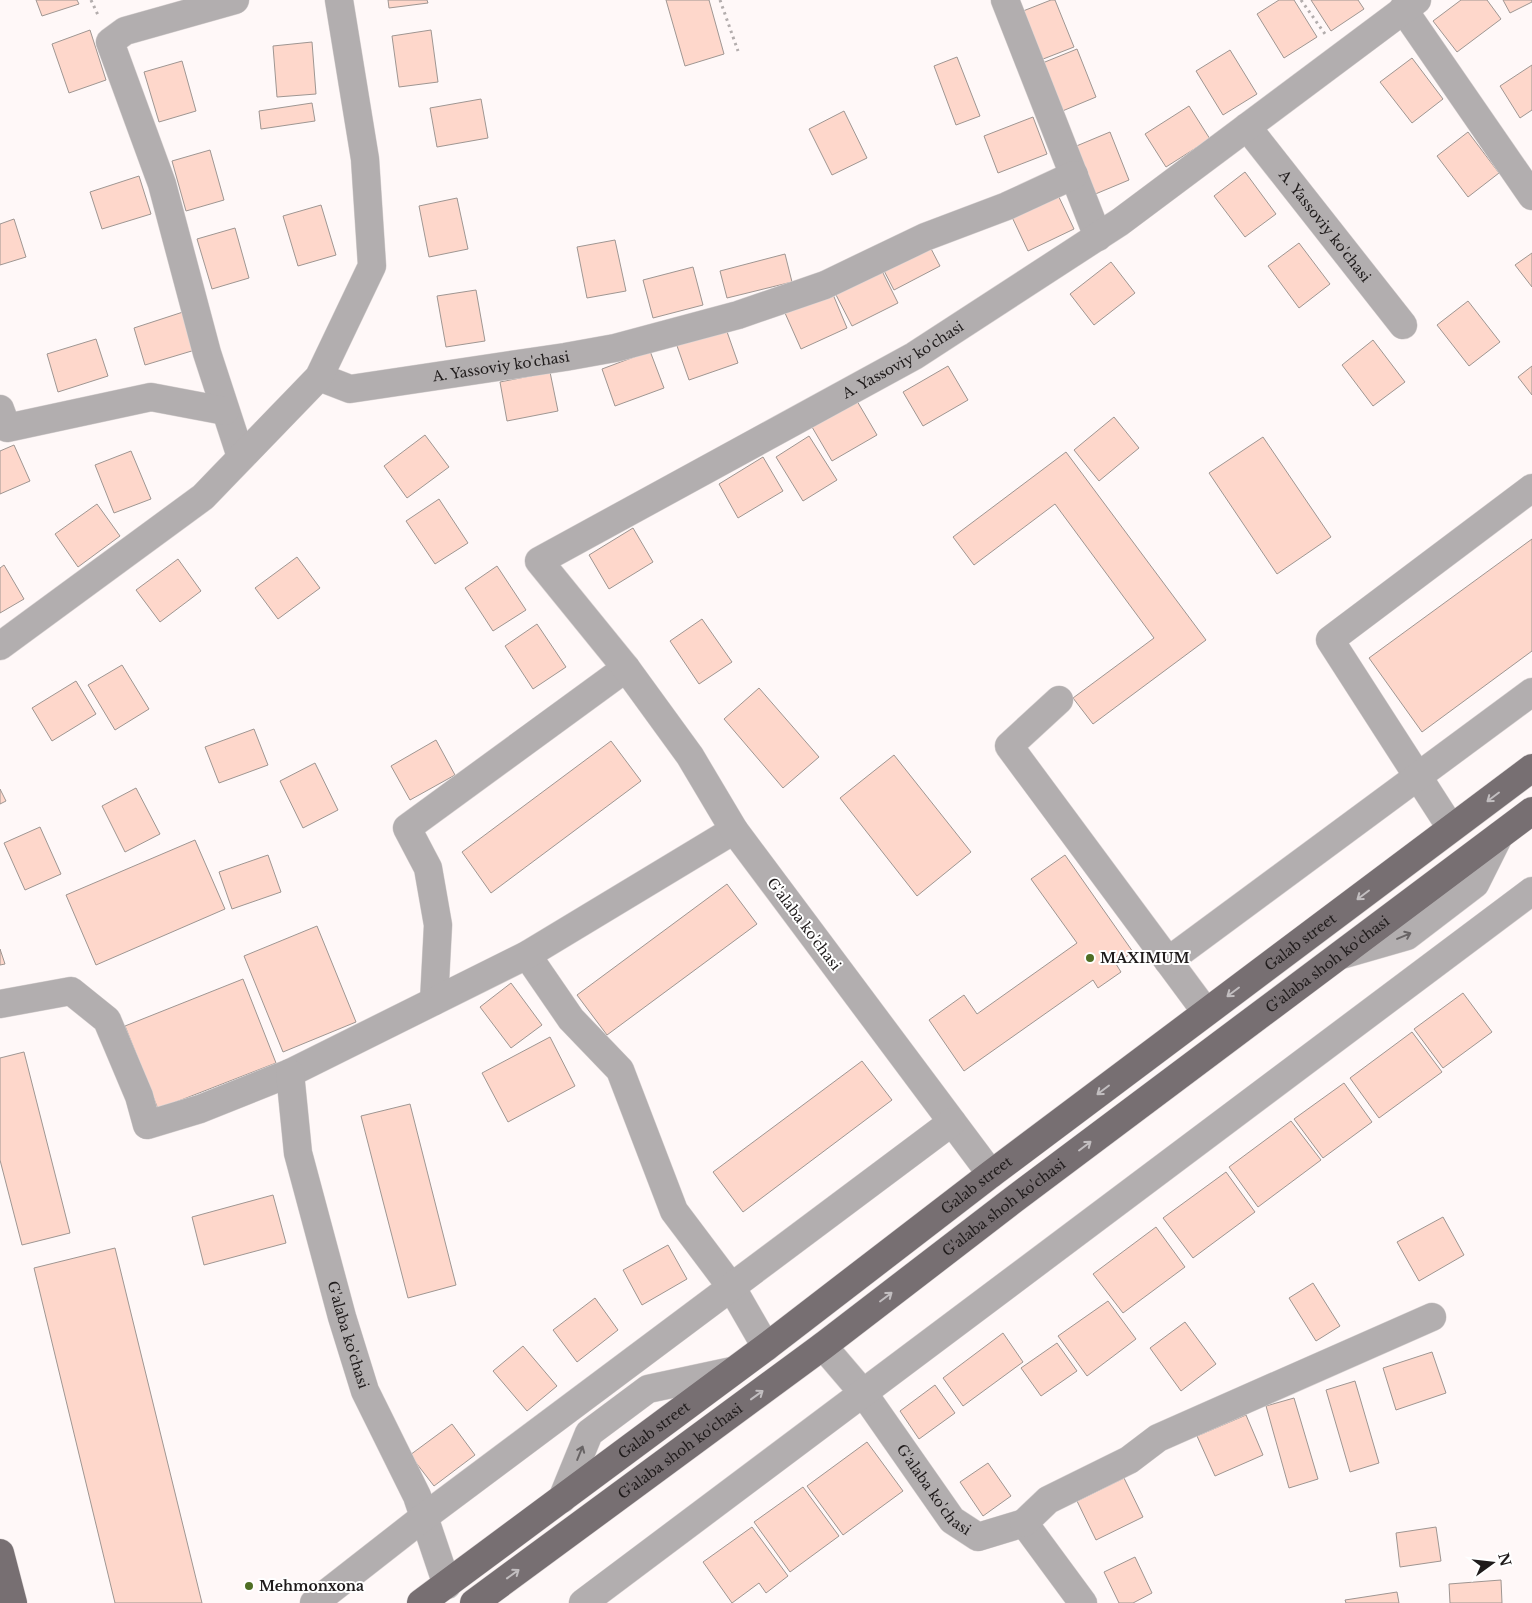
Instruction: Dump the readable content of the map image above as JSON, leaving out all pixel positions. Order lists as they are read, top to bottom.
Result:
{
  "streets": {
    "main road": ["Galab street", "G'alaba shoh ko'chasi"],
    "street": ["A. Yassoviy ko'chasi", "G'alaba ko'chasi"]
  },
  "crossings": [
    ["A. Yassoviy ko'chasi", "G'alaba ko'chasi"],
    ["G'alaba ko'chasi", "Galab street"],
    ["G'alaba ko'chasi", "G'alaba shoh ko'chasi"]
  ],
  "one_way": ["Galab street", "G'alaba shoh ko'chasi"],
  "places": ["MAXIMUM", "Mehmonxona"],
  "north": "right"
}
